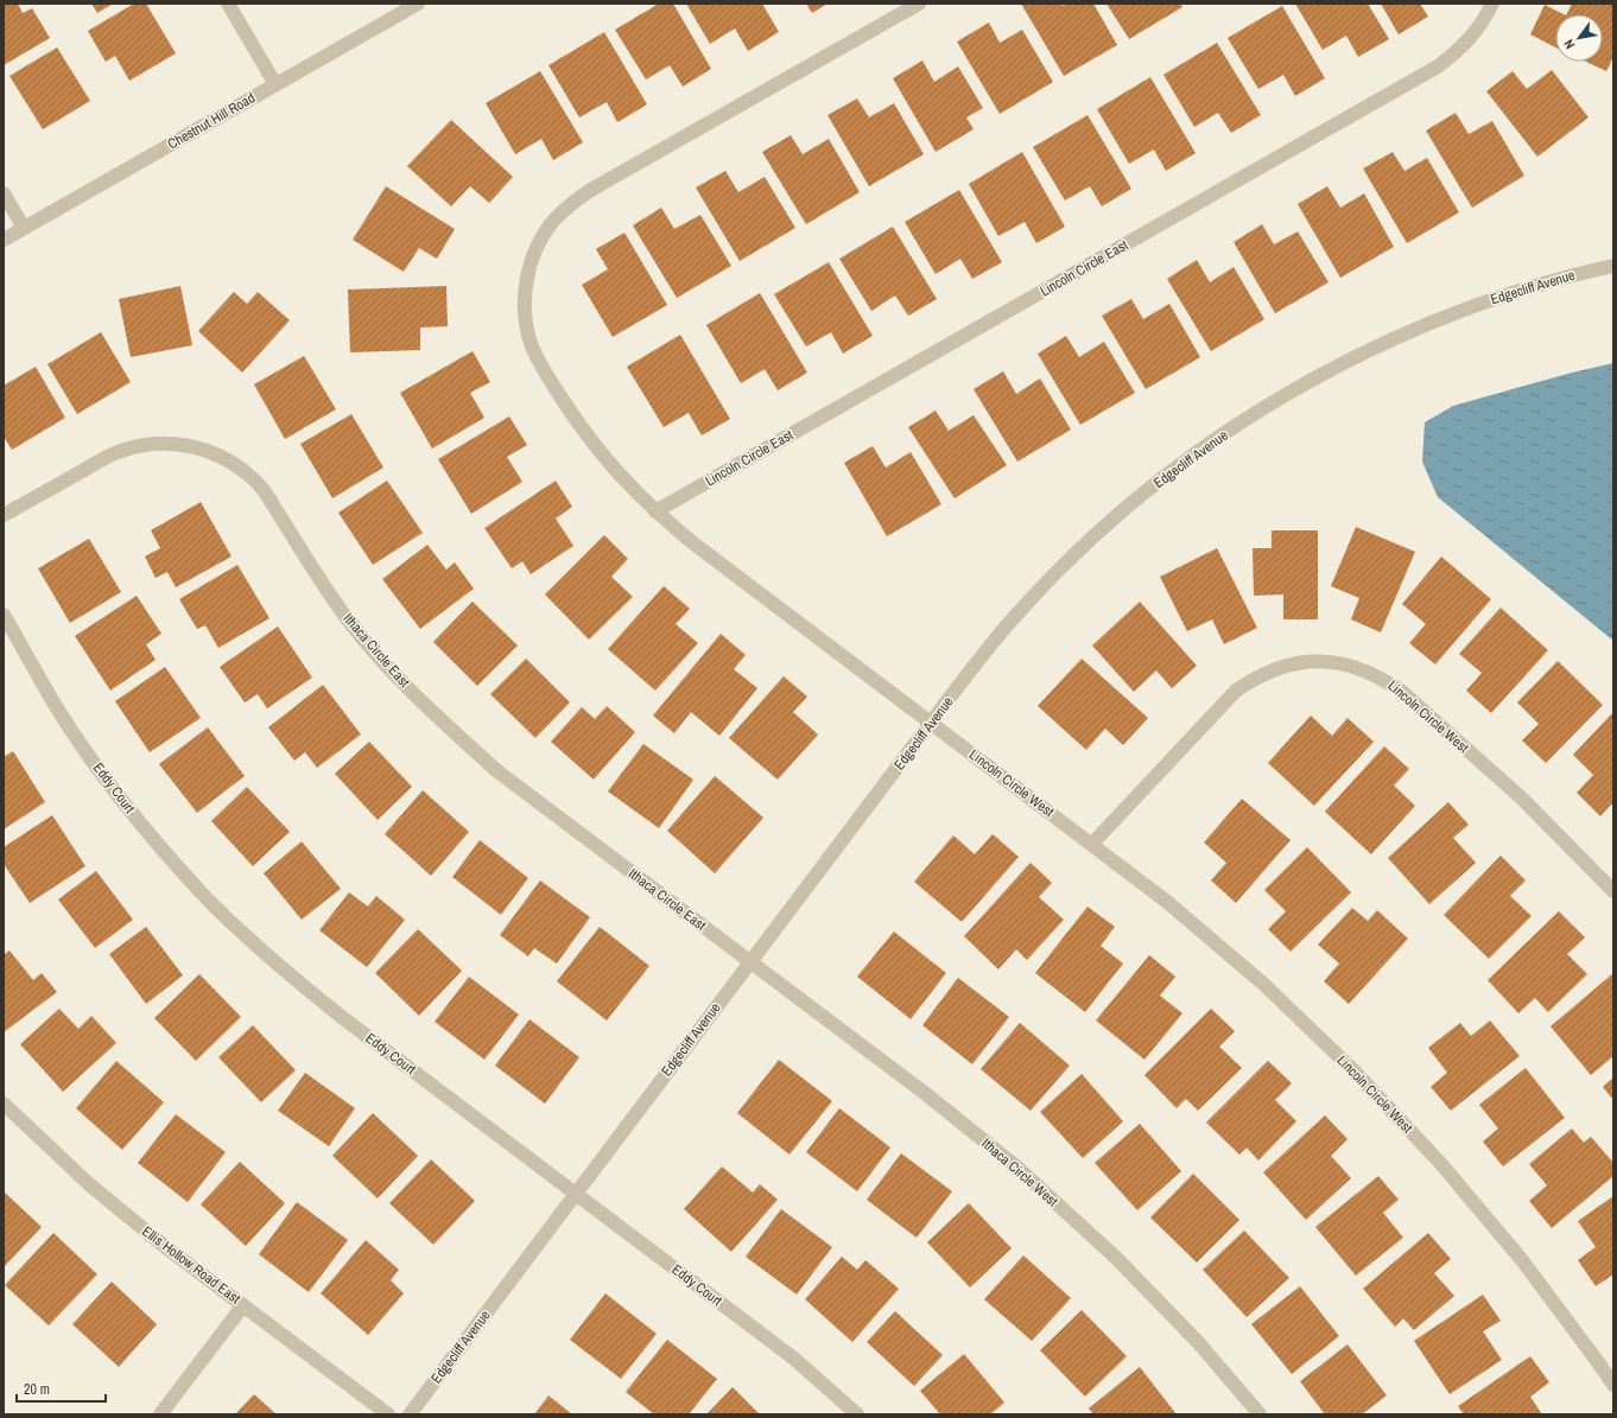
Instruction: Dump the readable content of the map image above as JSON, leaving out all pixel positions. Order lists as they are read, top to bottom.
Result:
{
  "streets": {
    "street": [
      "Chestnut Hill Road",
      "Lincoln Circle East",
      "Edgecliff Avenue",
      "Ithaca Circle East",
      "Lincoln Circle West",
      "Eddy Court",
      "Ithaca Circle West",
      "Ellis Hollow Road East"
    ]
  },
  "crossings": [
    ["Edgecliff Avenue", "Ithaca Circle East"],
    ["Edgecliff Avenue", "Lincoln Circle West"],
    ["Edgecliff Avenue", "Eddy Court"],
    ["Edgecliff Avenue", "Ithaca Circle West"],
    ["Ithaca Circle East", "Ithaca Circle West"]
  ],
  "scale_bar": "20 m",
  "north": "bottom left"
}
